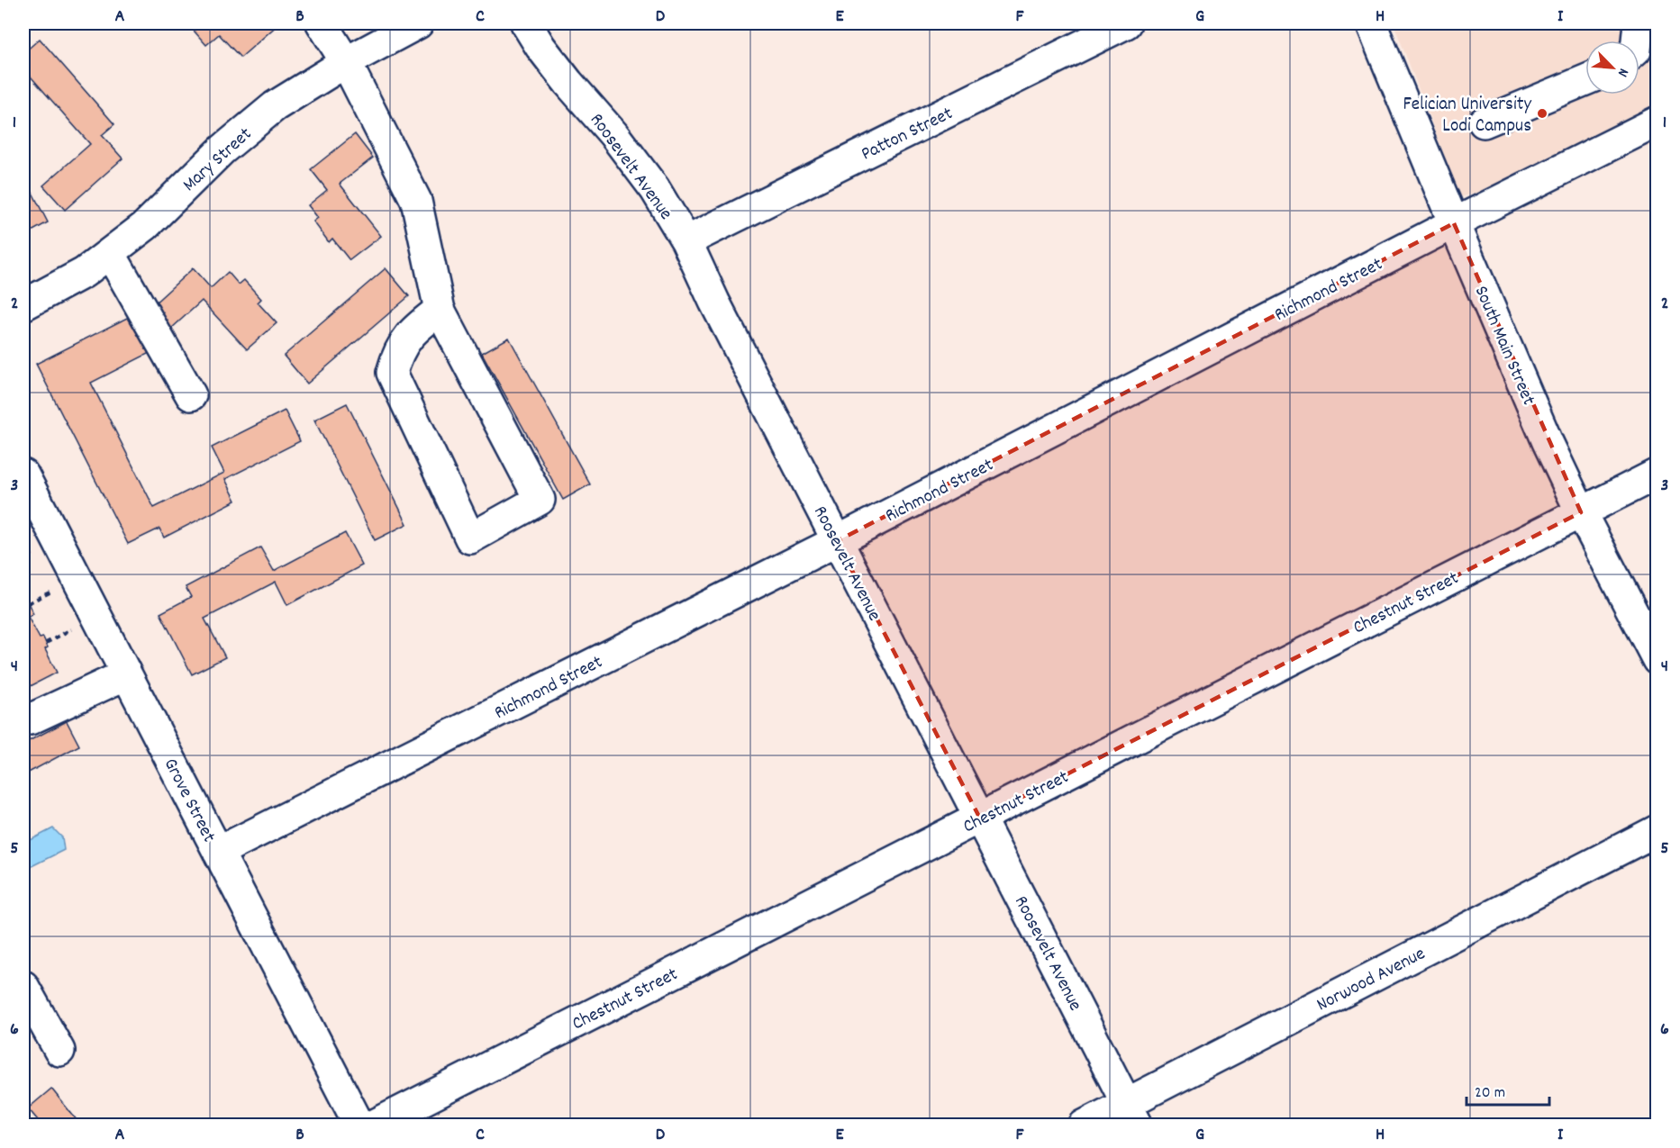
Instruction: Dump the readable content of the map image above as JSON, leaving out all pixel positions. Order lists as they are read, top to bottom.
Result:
{
  "streets": {
    "street": [
      "Patton Street",
      "Mary Street",
      "Roosevelt Avenue",
      "Richmond Street",
      "South Main Street",
      "Chestnut Street",
      "Grove Street",
      "Norwood Avenue"
    ]
  },
  "crossings": [
    ["Patton Street", "Roosevelt Avenue"],
    ["Roosevelt Avenue", "Richmond Street"],
    ["Roosevelt Avenue", "Chestnut Street"],
    ["Roosevelt Avenue", "Norwood Avenue"],
    ["Richmond Street", "South Main Street"],
    ["Richmond Street", "Grove Street"],
    ["South Main Street", "Chestnut Street"]
  ],
  "places": ["Felician University Lodi Campus"],
  "scale_bar": "20 m",
  "north": "bottom right",
  "grid": {
    "columns": [
      "A",
      "B",
      "C",
      "D",
      "E",
      "F",
      "G",
      "H",
      "I"
    ],
    "rows": [
      "1",
      "2",
      "3",
      "4",
      "5",
      "6"
    ]
  }
}
